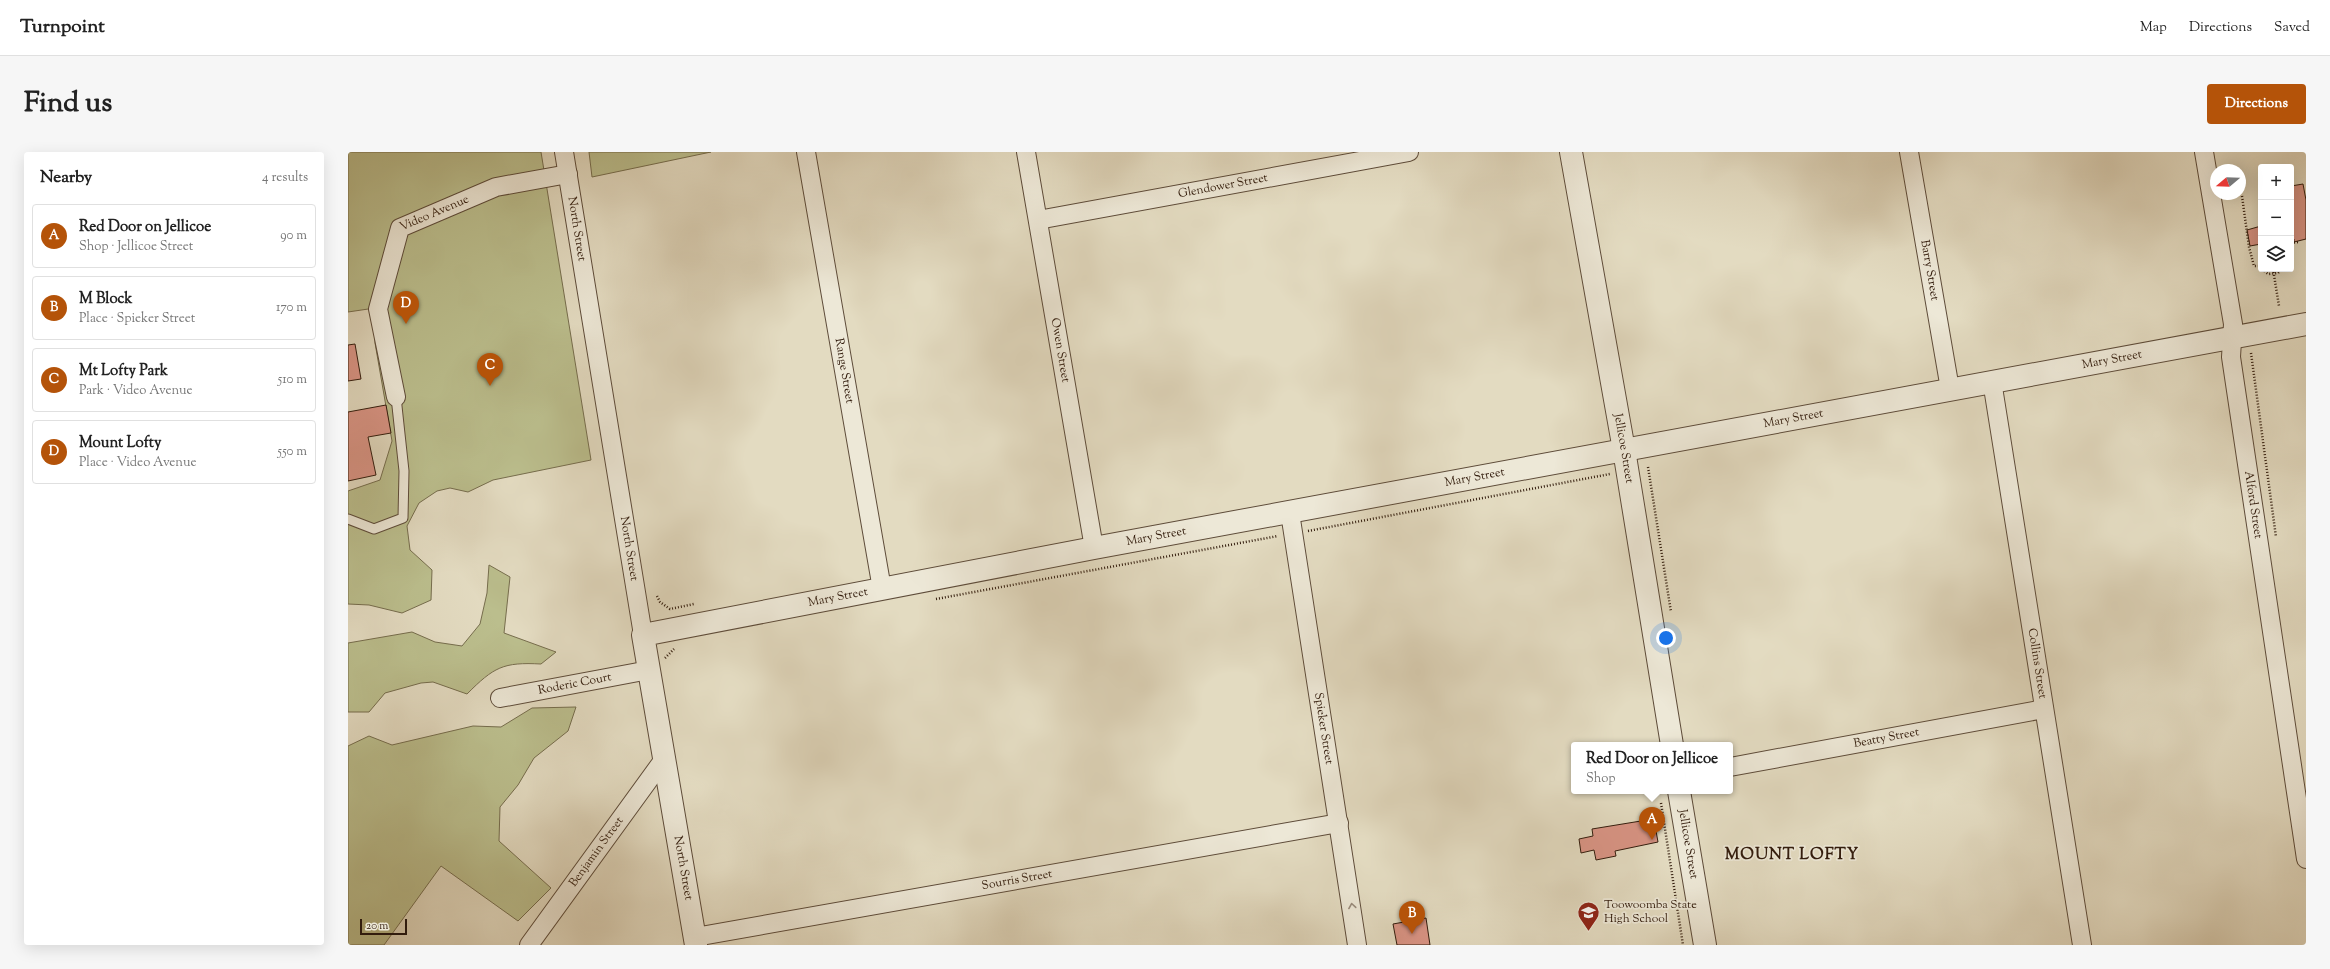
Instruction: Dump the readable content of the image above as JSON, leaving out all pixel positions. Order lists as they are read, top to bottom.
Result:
{
  "streets": {
    "street": [
      "Glendower Street",
      "Video Avenue",
      "North Street",
      "Barry Street",
      "Owen Street",
      "Mary Street",
      "Range Street",
      "Jellicoe Street",
      "Alford Street",
      "Collins Street",
      "Roderic Court",
      "Spieker Street",
      "Beatty Street",
      "Benjamin Street",
      "Sourris Street"
    ]
  },
  "crossings": [
    ["Glendower Street", "Owen Street"],
    ["Video Avenue", "North Street"],
    ["North Street", "Mary Street"],
    ["North Street", "Roderic Court"],
    ["North Street", "Benjamin Street"],
    ["North Street", "Sourris Street"],
    ["Barry Street", "Mary Street"],
    ["Owen Street", "Mary Street"],
    ["Mary Street", "Range Street"],
    ["Mary Street", "Jellicoe Street"],
    ["Mary Street", "Alford Street"],
    ["Mary Street", "Collins Street"],
    ["Mary Street", "Spieker Street"],
    ["Collins Street", "Beatty Street"],
    ["Spieker Street", "Sourris Street"]
  ],
  "districts": ["MOUNT LOFTY"],
  "places": {
    "school or university": ["Toowoomba State High School"]
  },
  "scale_bar": "20 m",
  "north": "left",
  "page": {
    "header": "Turnpoint",
    "nav": ["Map", "Directions", "Saved"],
    "title": "Find us",
    "buttons": "Directions",
    "heading": ["Nearby", "4 results"],
    "map_buttons": ["+", "−"],
    "list": [
      {
        "mark": "A",
        "name": "Red Door on Jellicoe",
        "note": "Shop · Jellicoe Street",
        "value": "90 m"
      },
      {
        "mark": "B",
        "name": "M Block",
        "note": "Place · Spieker Street",
        "value": "170 m"
      },
      {
        "mark": "C",
        "name": "Mt Lofty Park",
        "note": "Park · Video Avenue",
        "value": "510 m"
      },
      {
        "mark": "D",
        "name": "Mount Lofty",
        "note": "Place · Video Avenue",
        "value": "550 m"
      }
    ],
    "pins": [
      "D",
      "C",
      "A",
      "B"
    ],
    "popup": ["Red Door on Jellicoe", "Shop"],
    "scale": "20 m"
  }
}
